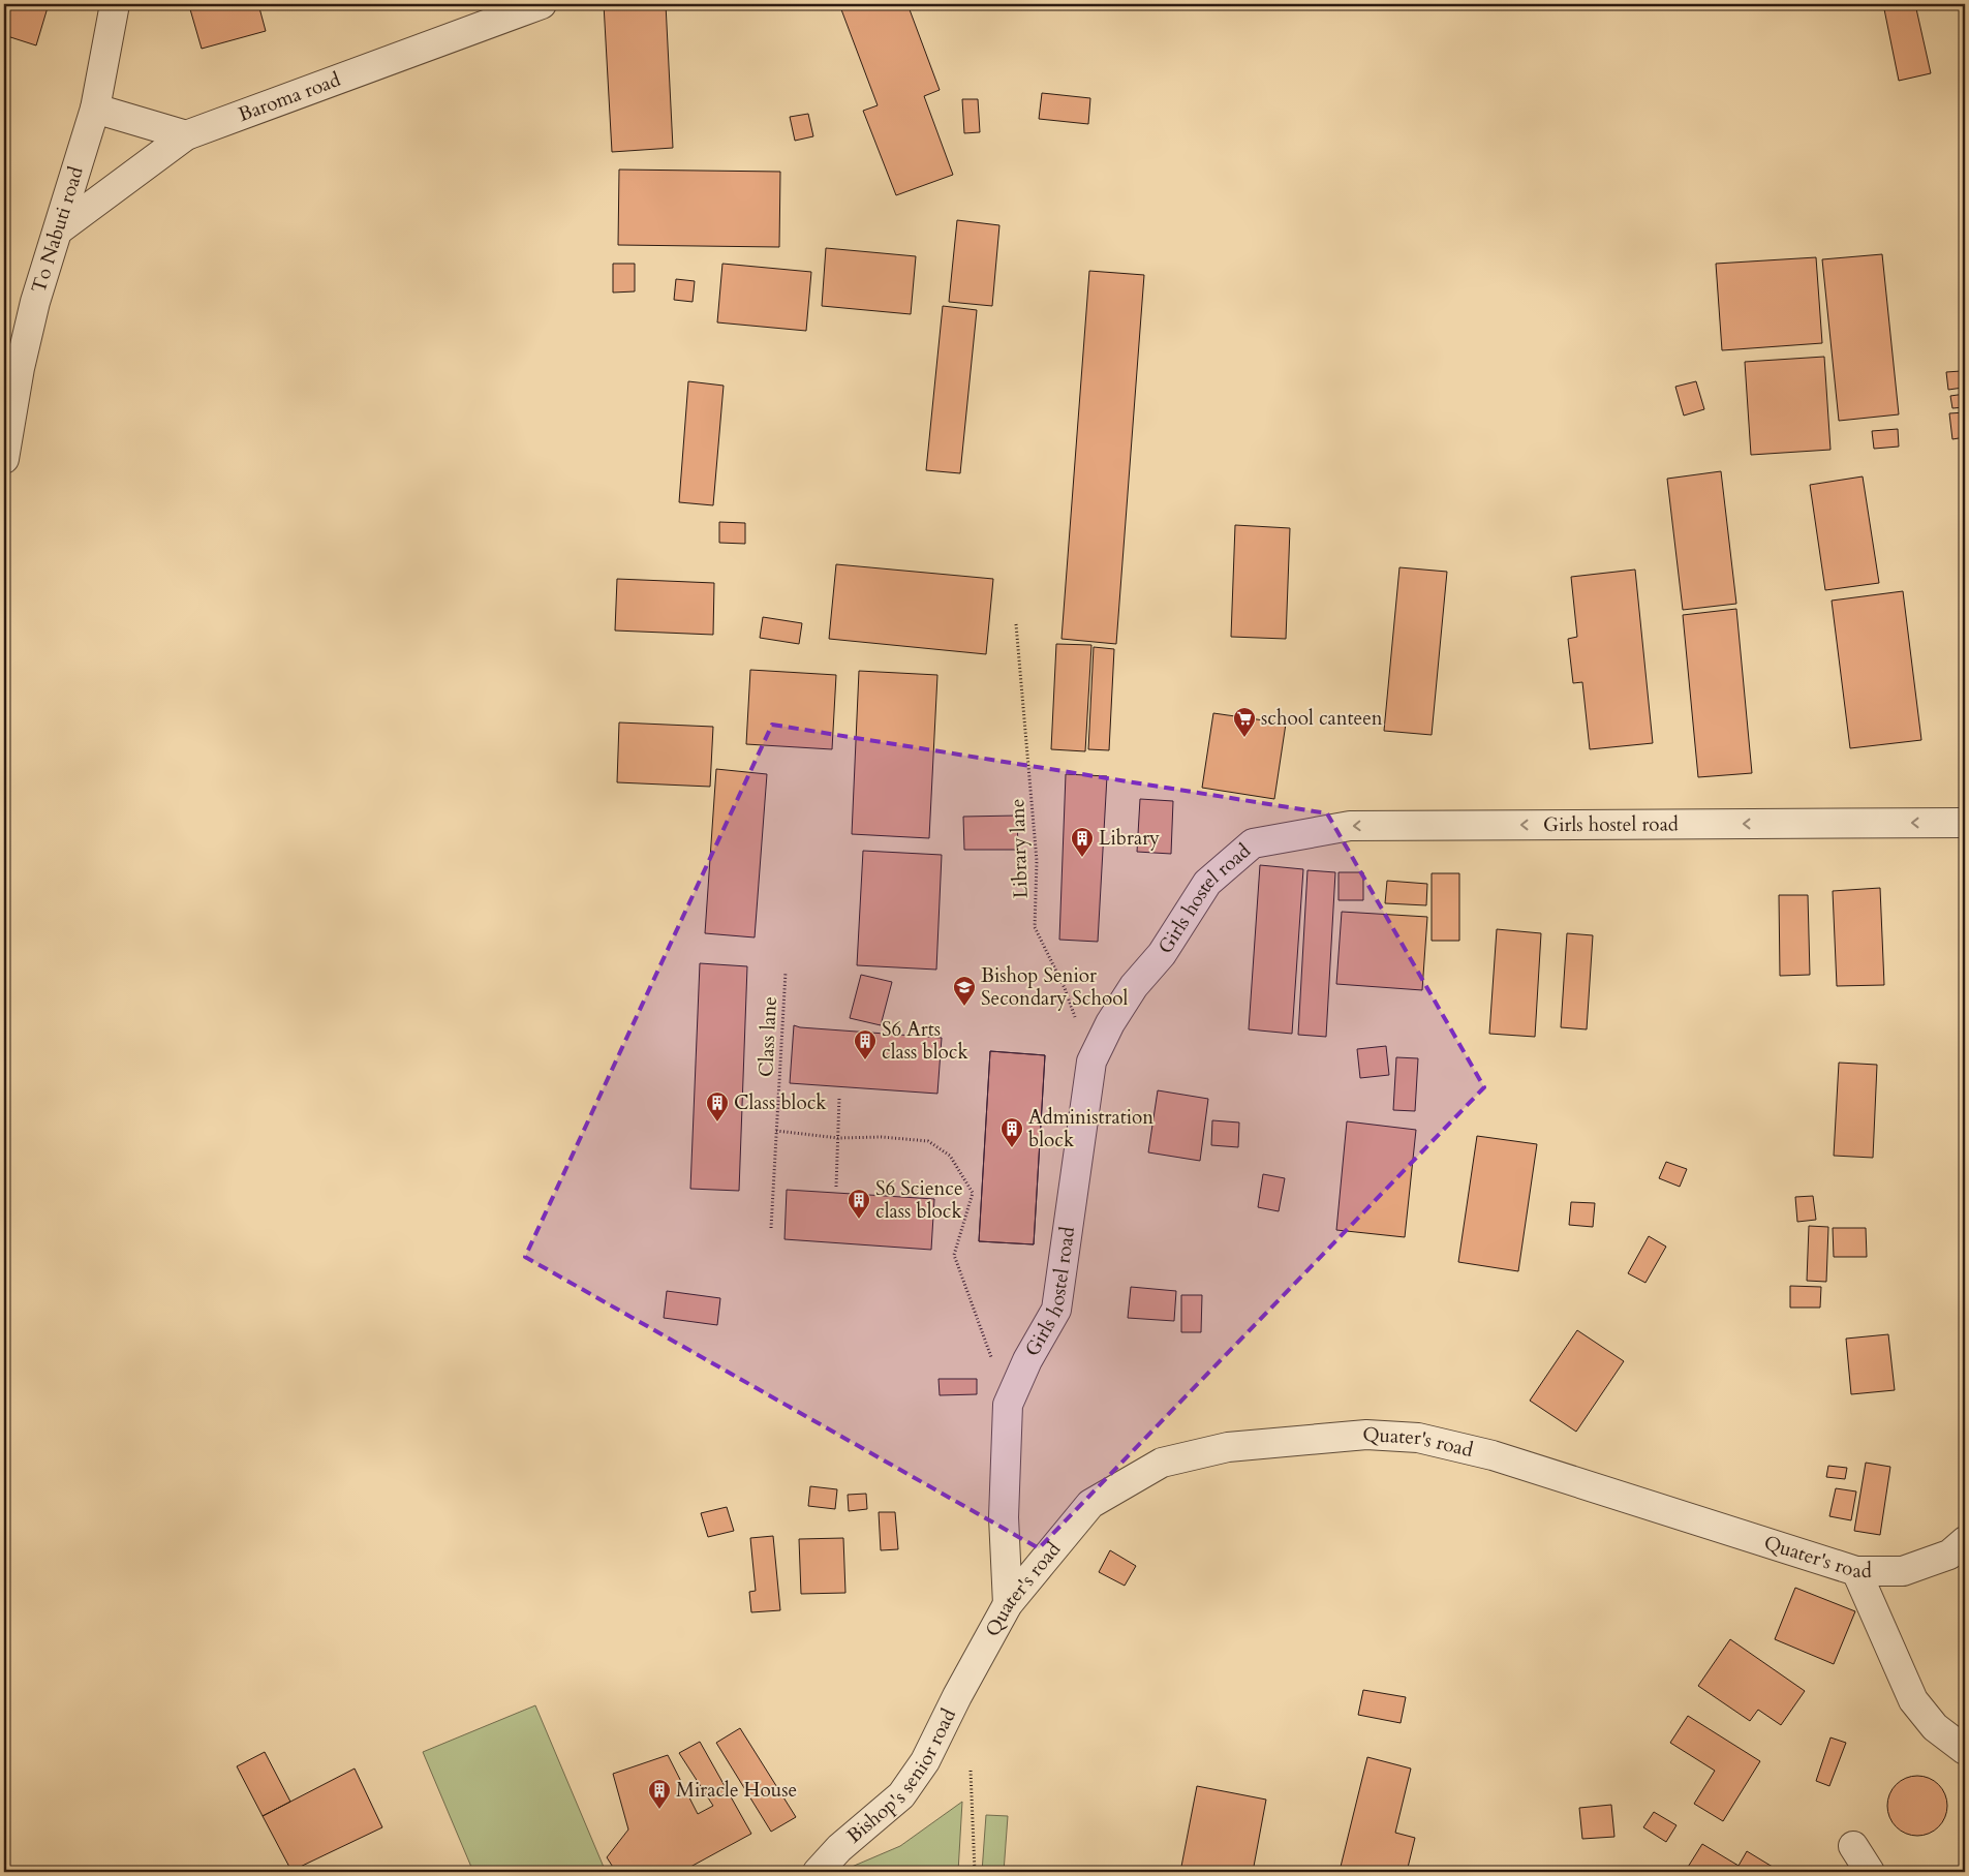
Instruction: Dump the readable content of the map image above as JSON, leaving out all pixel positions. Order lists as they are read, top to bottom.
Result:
{
  "streets": {
    "street": [
      "Baroma road",
      "To Nabuti road",
      "Girls hostel road",
      "Quater's road",
      "Bishop's senior road"
    ],
    "path": ["Library lane", "Class lane"]
  },
  "crossings": [
    ["Baroma road", "To Nabuti road"],
    ["Girls hostel road", "Library lane"],
    ["Girls hostel road", "Quater's road"],
    ["Quater's road", "Bishop's senior road"]
  ],
  "one_way": ["Girls hostel road"],
  "places": {
    "supermarket": ["school canteen"],
    "building": [
      "Library",
      "S6 Arts class block",
      "Class block",
      "Administration block",
      "S6 Science class block",
      "Miracle House"
    ],
    "school or university": ["Bishop Senior Secondary School"]
  }
}
